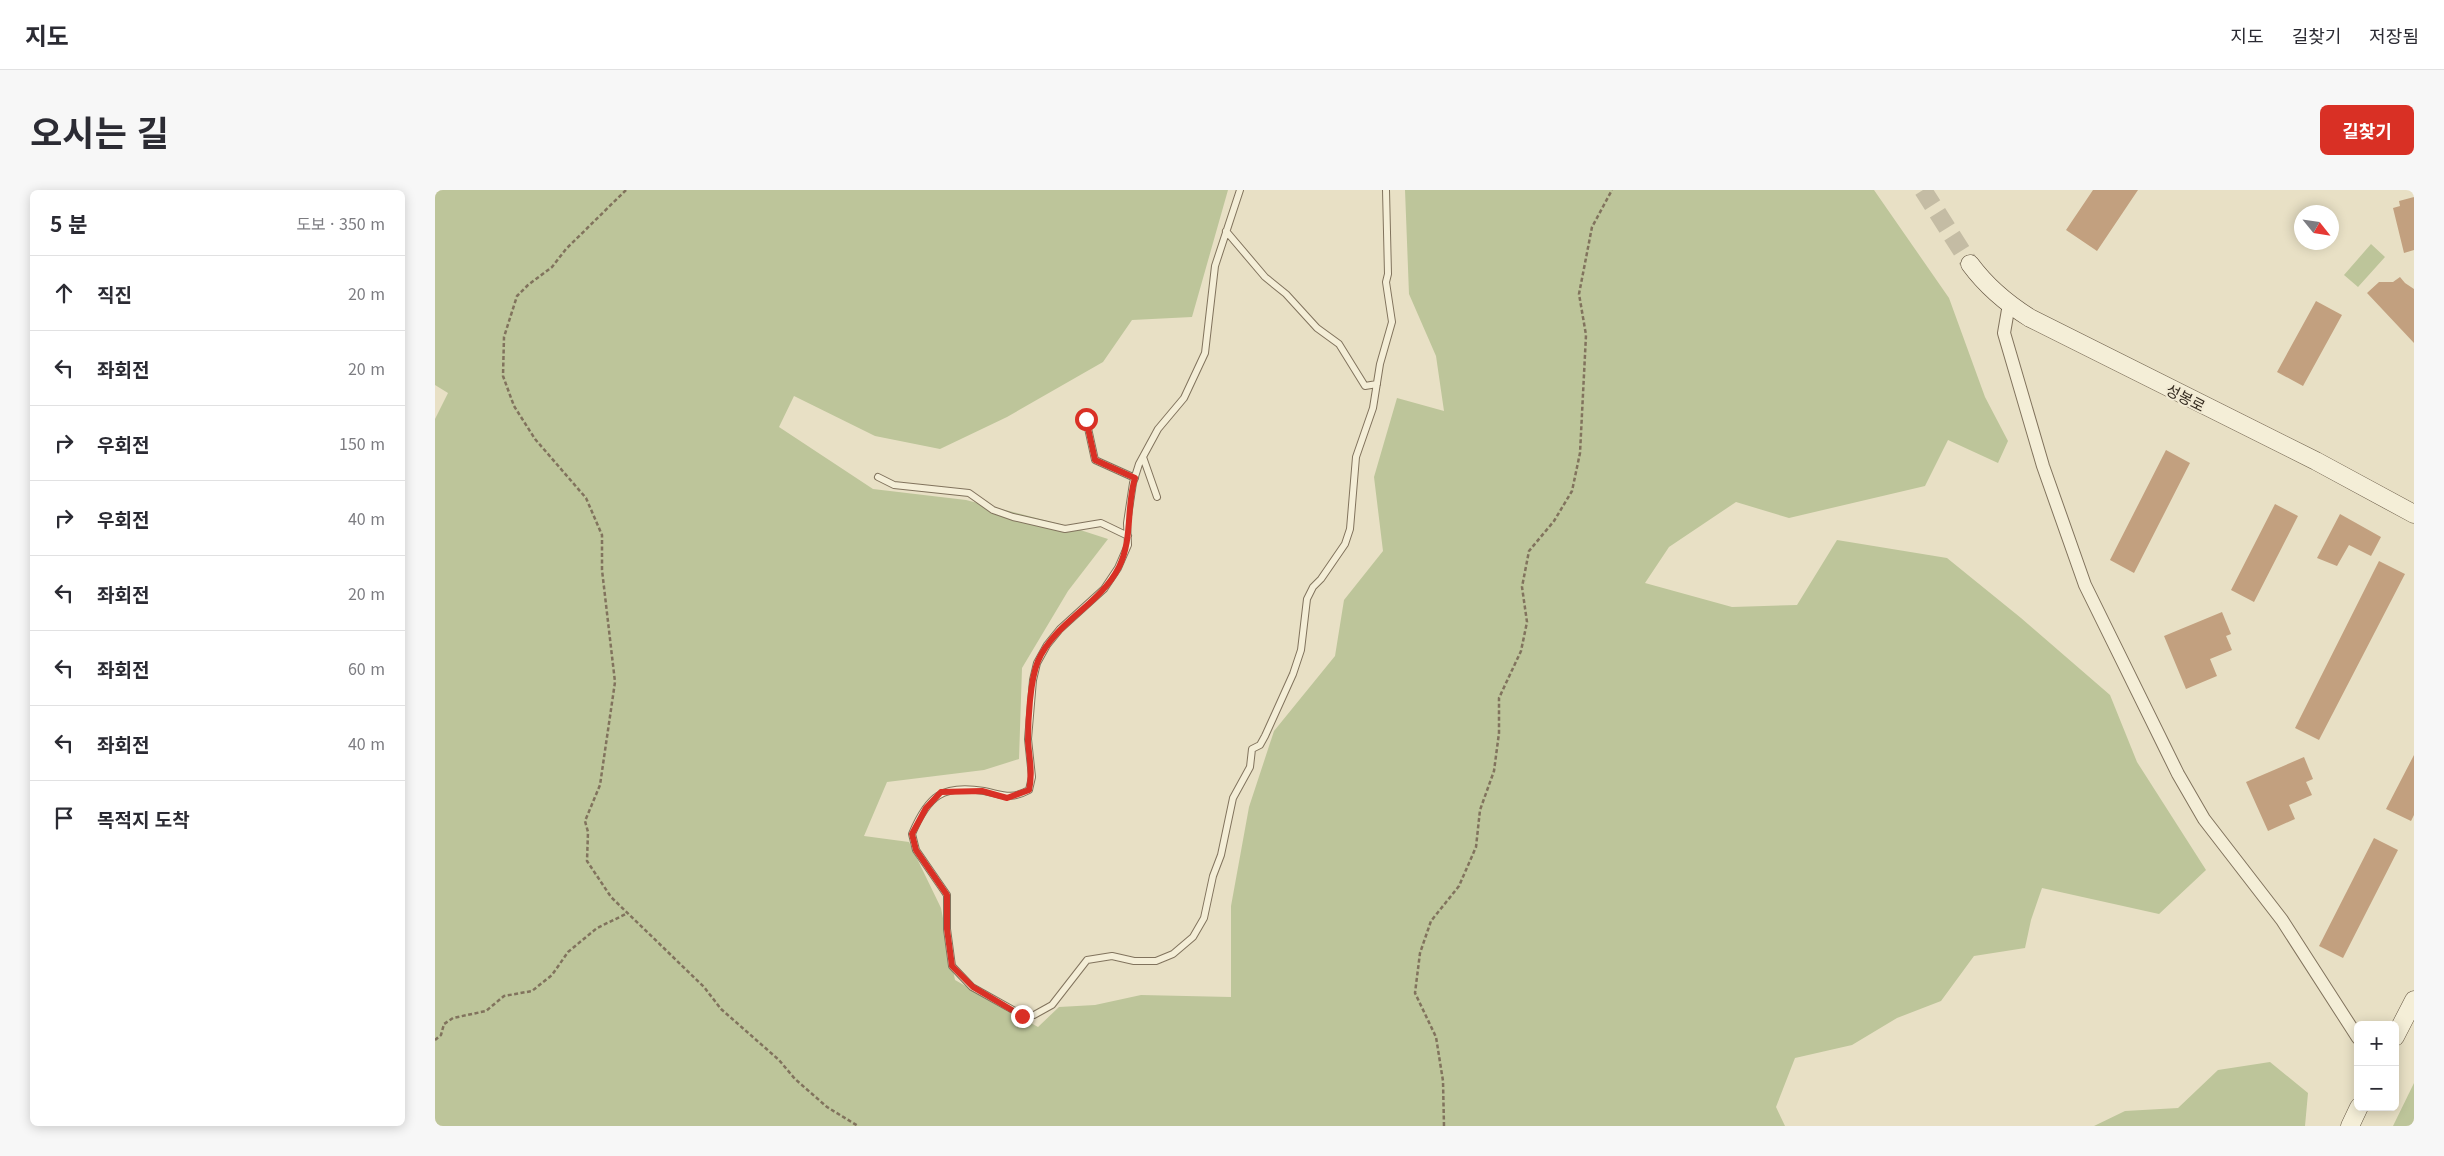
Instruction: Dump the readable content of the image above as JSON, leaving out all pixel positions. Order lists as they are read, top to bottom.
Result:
{
  "streets": {
    "street": ["성봉로"]
  },
  "north": "bottom right",
  "page": {
    "header": "지도",
    "nav": ["지도", "길찾기", "저장됨"],
    "title": "오시는 길",
    "buttons": "길찾기",
    "heading": ["5 분", "도보 · 350 m"],
    "list": [
      ["직진", "20 m"],
      ["좌회전", "20 m"],
      ["우회전", "150 m"],
      ["우회전", "40 m"],
      ["좌회전", "20 m"],
      ["좌회전", "60 m"],
      ["좌회전", "40 m"],
      "목적지 도착"
    ],
    "map_buttons": ["+", "−"]
  }
}
